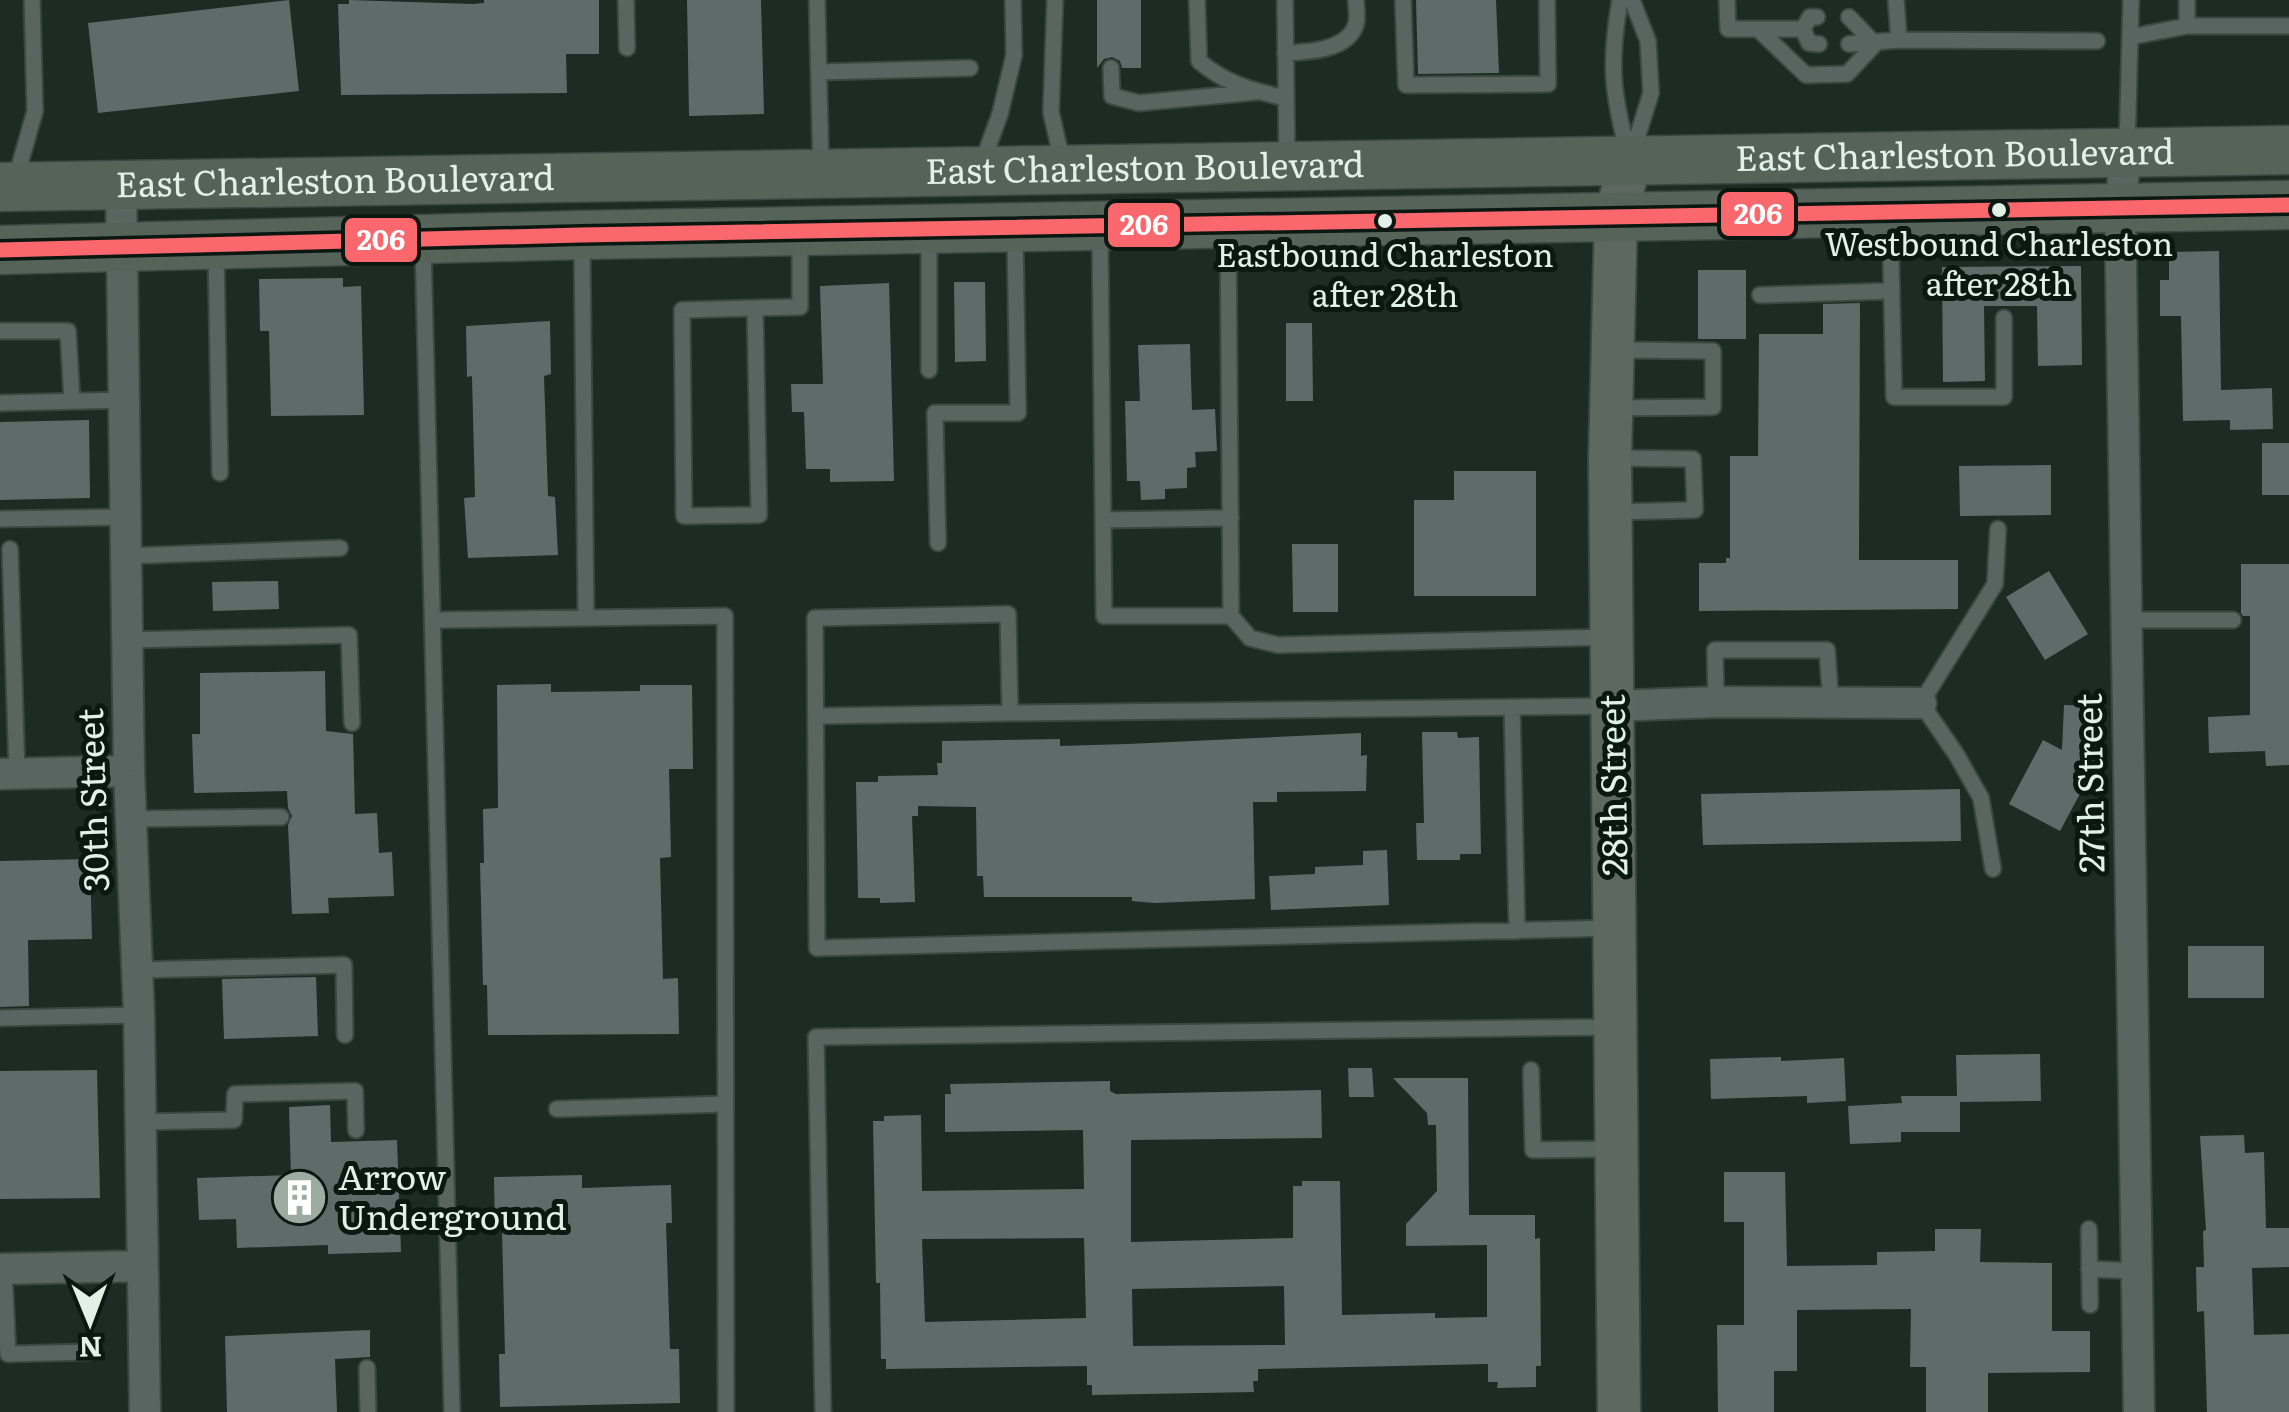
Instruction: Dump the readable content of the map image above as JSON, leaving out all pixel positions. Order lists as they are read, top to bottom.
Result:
{
  "streets": {
    "main road": ["East Charleston Boulevard"],
    "street": ["27th Street", "28th Street", "30th Street"]
  },
  "crossings": [
    ["East Charleston Boulevard", "27th Street"],
    ["East Charleston Boulevard", "28th Street"],
    ["East Charleston Boulevard", "30th Street"]
  ],
  "places": {
    "other": ["Westbound Charleston after 28th", "Eastbound Charleston after 28th"],
    "building": ["Arrow Underground"]
  },
  "lines": ["transit line 206"],
  "north": "bottom"
}
